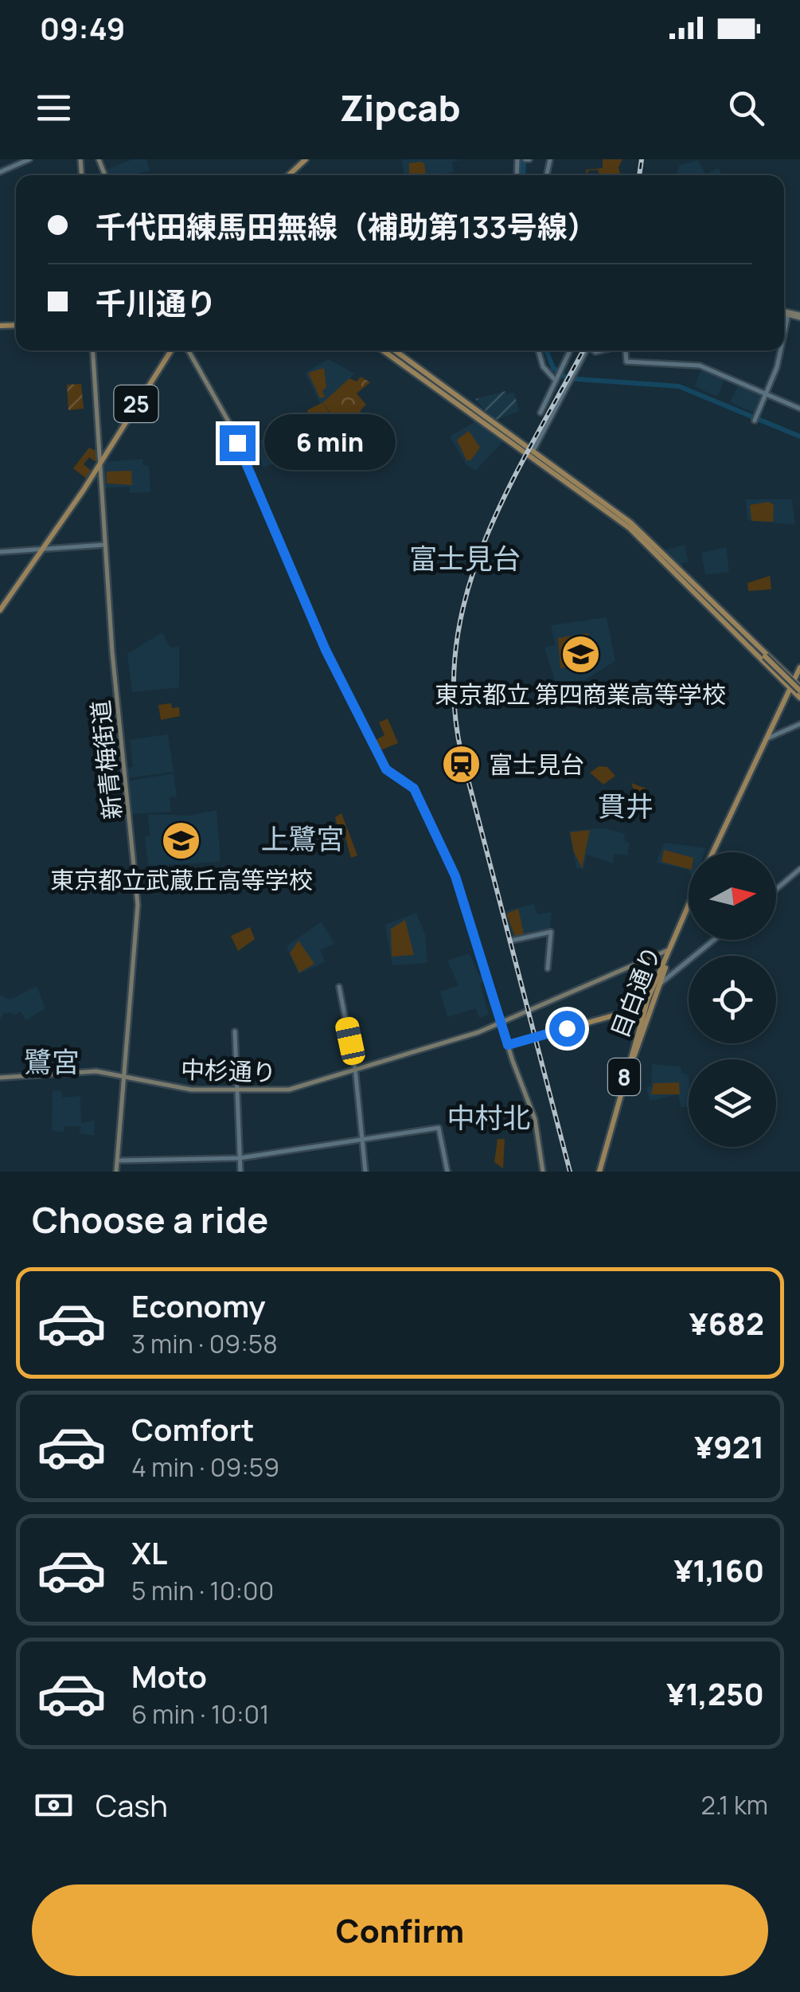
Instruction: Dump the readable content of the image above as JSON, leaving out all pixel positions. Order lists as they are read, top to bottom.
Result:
{
  "streets": {
    "main road": [
      "25",
      "新青梅街道",
      "目白通り",
      "中杉通り",
      "8"
    ]
  },
  "crossings": [
    ["25", "新青梅街道"],
    ["新青梅街道", "中杉通り"],
    ["目白通り", "中杉通り"]
  ],
  "districts": [
    "富士見台",
    "貫井",
    "上鷺宮",
    "鷺宮",
    "中村北"
  ],
  "places": {
    "school or university": ["東京都立 第四商業高等学校", "東京都立武蔵丘高等学校"],
    "station": ["富士見台"]
  },
  "north": "right",
  "page": {
    "status": "09:49",
    "header": "Zipcab",
    "banner": ["千代田練馬田無線（補助第133号線）", "千川通り"],
    "bubble": "6 min",
    "heading": "Choose a ride",
    "list": [
      {
        "name": "Economy",
        "note": "3 min · 09:58",
        "value": "¥682"
      },
      {
        "name": "Comfort",
        "note": "4 min · 09:59",
        "value": "¥921"
      },
      {
        "name": "XL",
        "note": "5 min · 10:00",
        "value": "¥1,160"
      },
      {
        "name": "Moto",
        "note": "6 min · 10:01",
        "value": "¥1,250"
      }
    ],
    "pay": ["Cash", "2.1 km"],
    "buttons": "Confirm"
  }
}
